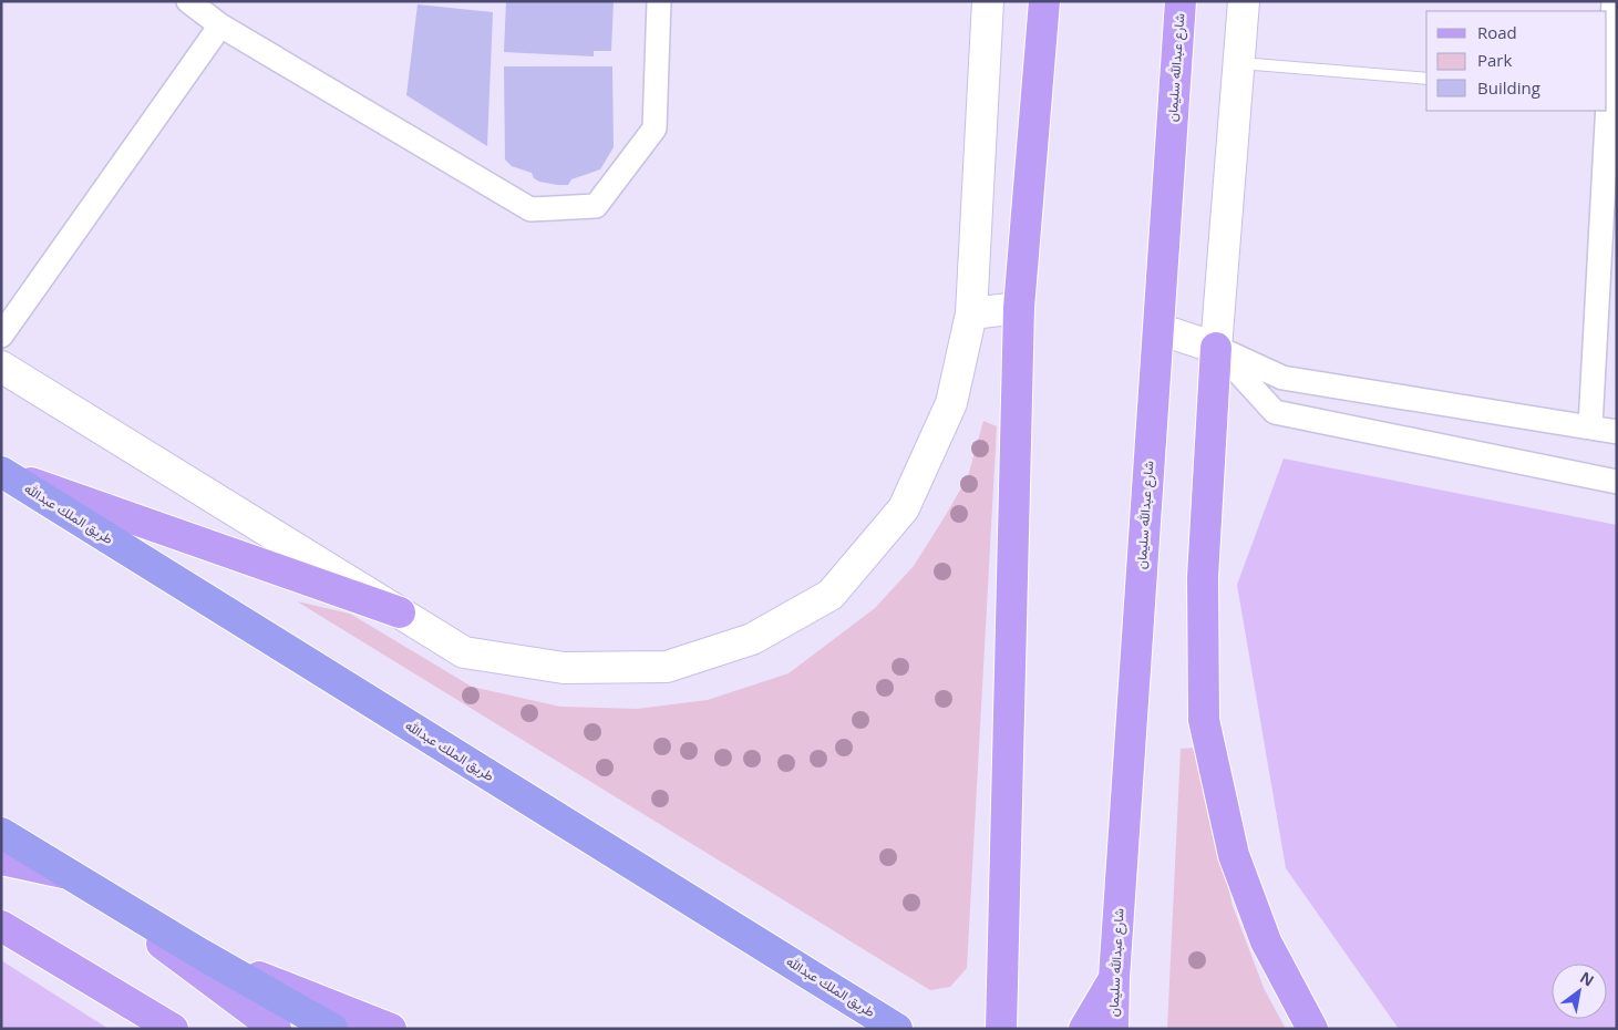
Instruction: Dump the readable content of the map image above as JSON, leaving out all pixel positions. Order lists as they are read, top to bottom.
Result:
{
  "streets": {
    "highway": ["طريق الملك عبدالله"],
    "main road": ["شارع عبدالله سليمان"]
  },
  "legend": ["Road", "Park", "Building"],
  "north": "top right"
}
